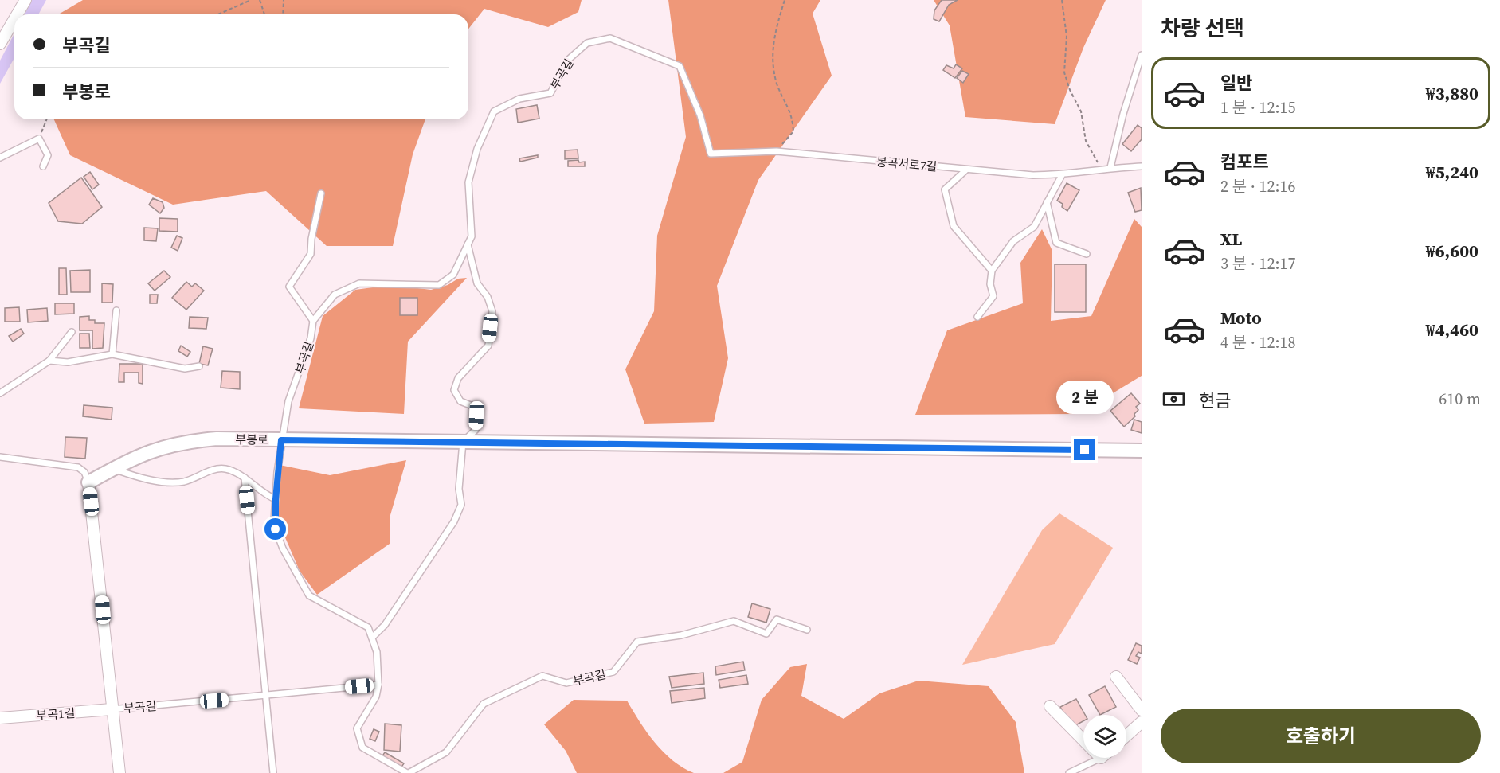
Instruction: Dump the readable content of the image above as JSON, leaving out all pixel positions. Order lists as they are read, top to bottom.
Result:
{
  "streets": {
    "street": ["부곡길", "부봉로", "부곡1길"],
    "lane": ["봉곡서로7길"]
  },
  "crossings": [
    ["부곡길", "봉곡서로7길"],
    ["부곡길", "부봉로"],
    ["부곡길", "부곡1길"]
  ],
  "page": {
    "heading": "차량 선택",
    "banner": ["부곡길", "부봉로"],
    "list": [
      {
        "name": "일반",
        "note": "1 분 · 12:15",
        "value": "₩3,880"
      },
      {
        "name": "컴포트",
        "note": "2 분 · 12:16",
        "value": "₩5,240"
      },
      {
        "name": "XL",
        "note": "3 분 · 12:17",
        "value": "₩6,600"
      },
      {
        "name": "Moto",
        "note": "4 분 · 12:18",
        "value": "₩4,460"
      }
    ],
    "pay": ["현금", "610 m"],
    "bubble": "2 분",
    "buttons": "호출하기"
  }
}
